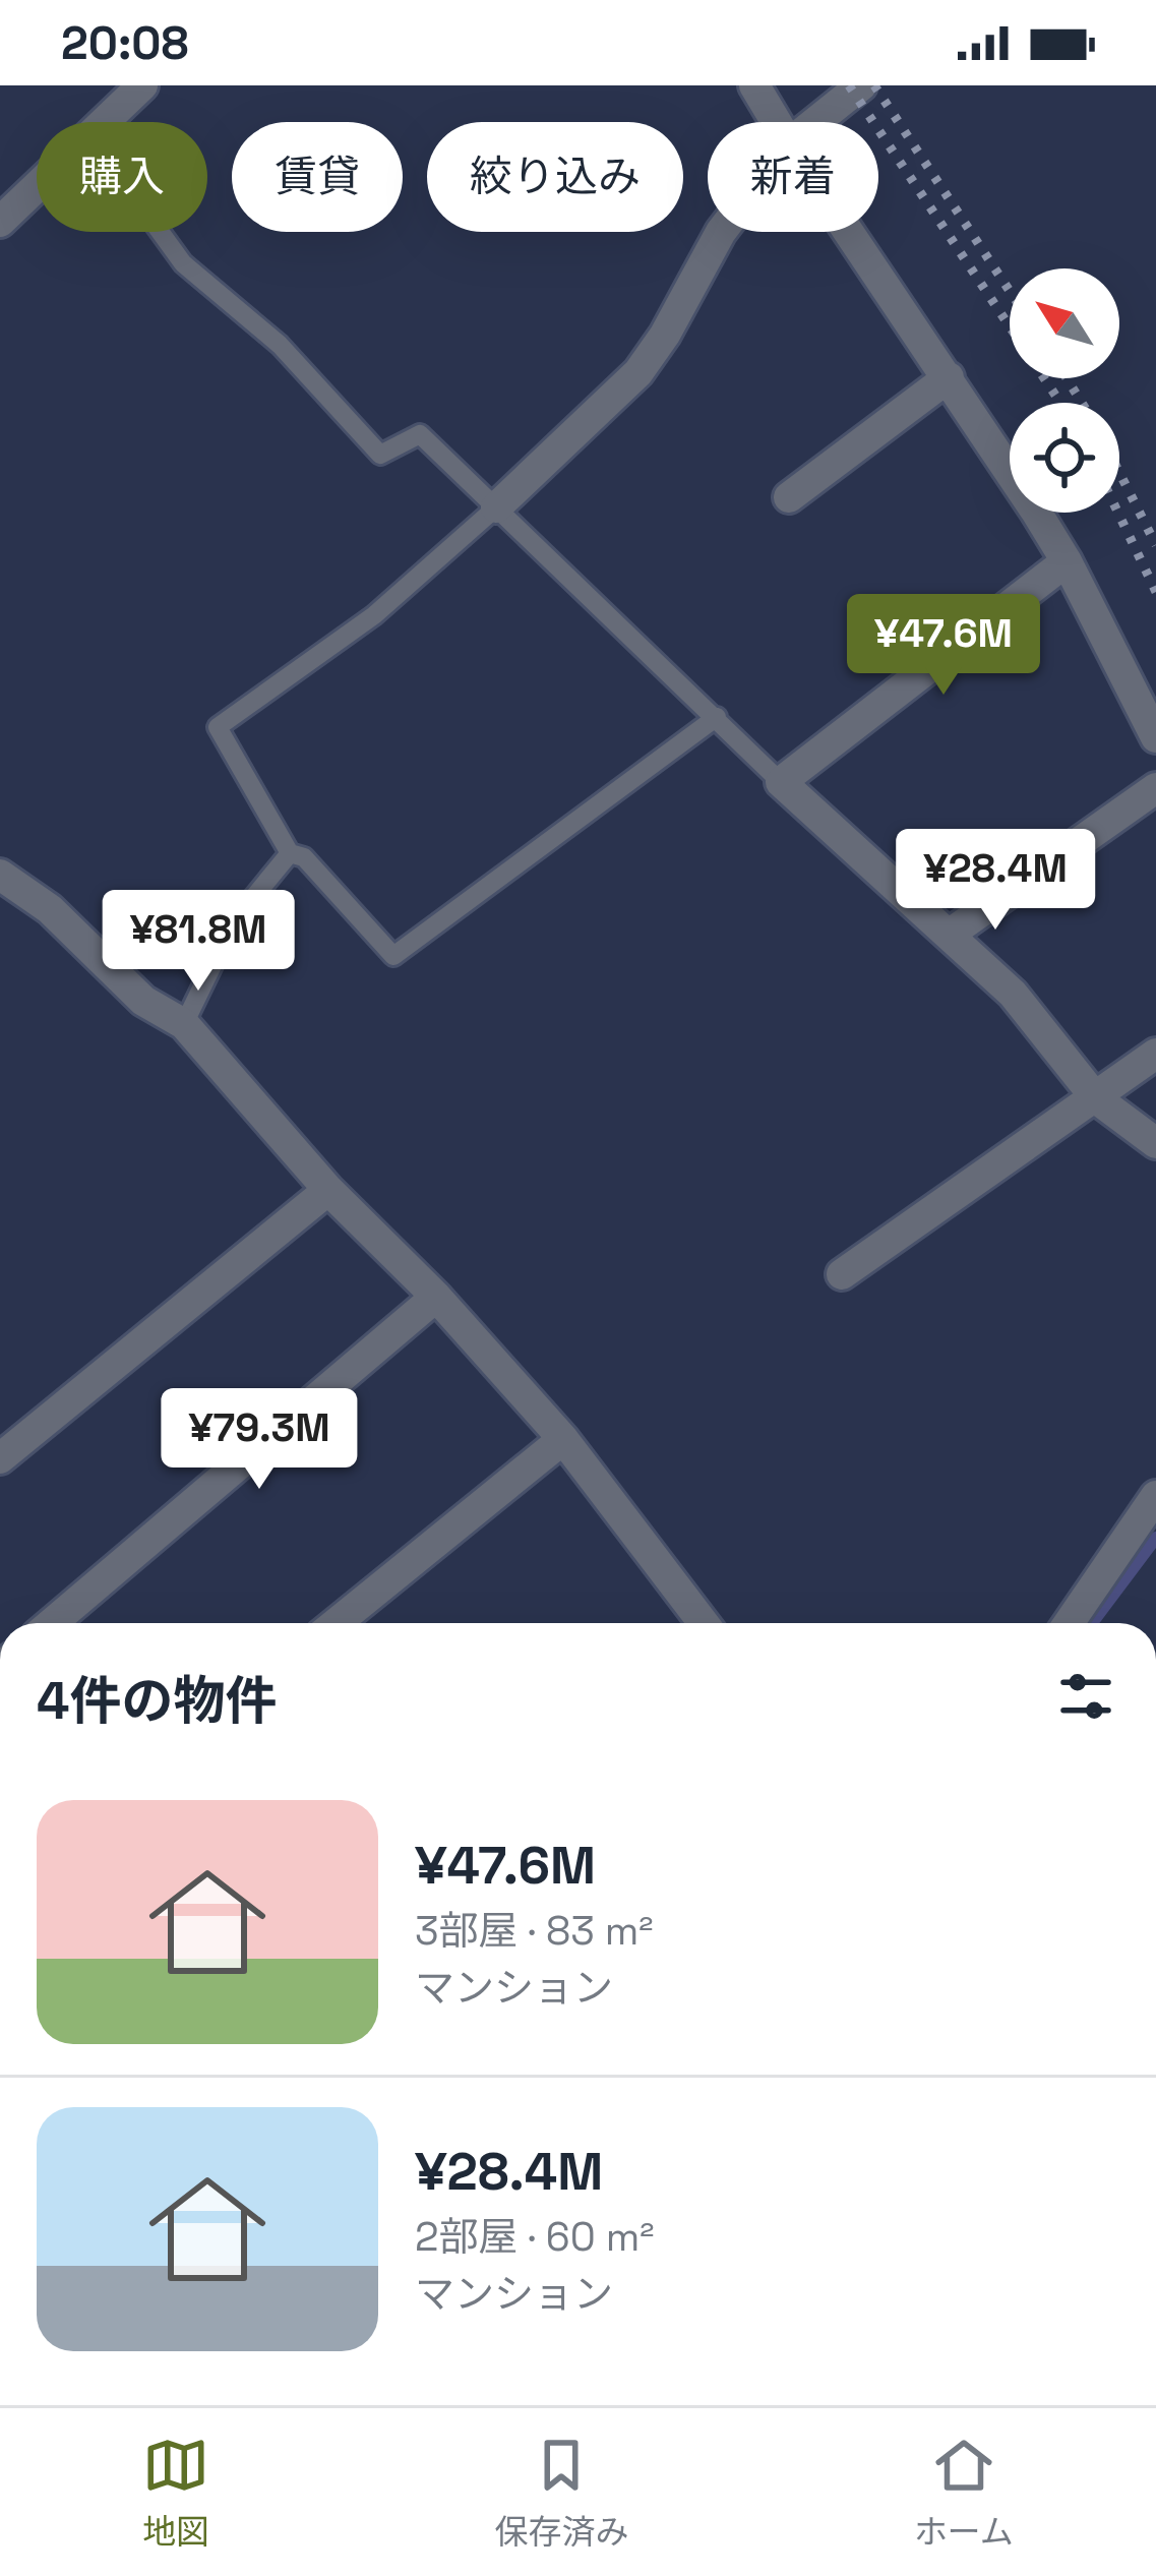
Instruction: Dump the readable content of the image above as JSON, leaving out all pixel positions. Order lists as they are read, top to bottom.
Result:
{
  "north": "top left",
  "page": {
    "status": "20:08",
    "chip": [
      "購入",
      "賃貸",
      "絞り込み",
      "新着"
    ],
    "price": [
      "¥47.6M",
      "¥28.4M",
      "¥81.8M",
      "¥79.3M"
    ],
    "heading": "4件の物件",
    "list": [
      {
        "name": "¥47.6M",
        "note": "3部屋 · 83 m² · マンション"
      },
      {
        "name": "¥28.4M",
        "note": "2部屋 · 60 m² · マンション"
      }
    ],
    "tabs": ["地図", "保存済み", "ホーム"]
  }
}
